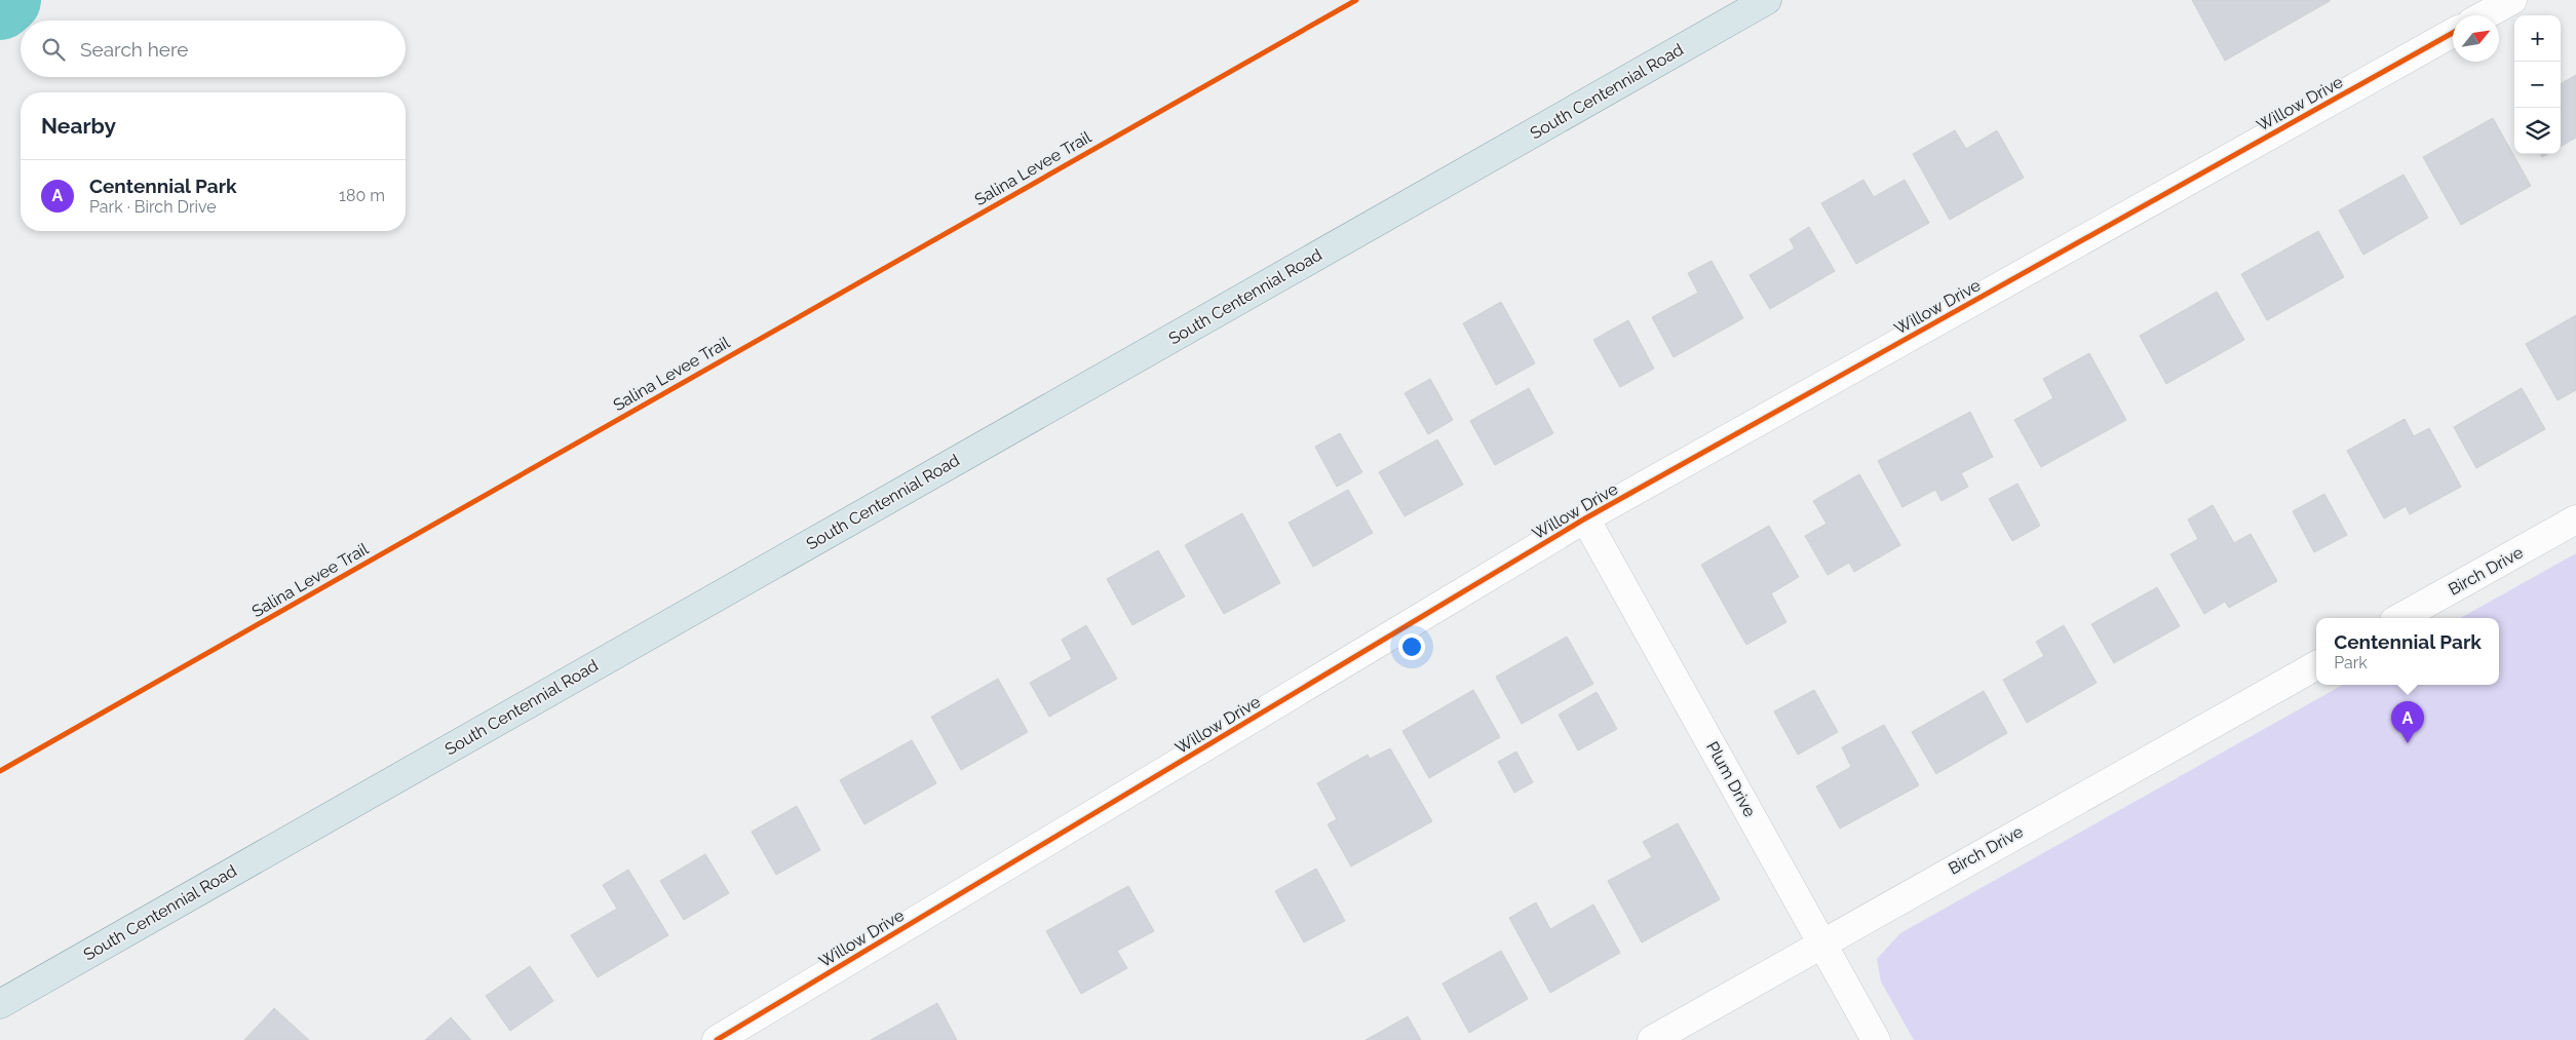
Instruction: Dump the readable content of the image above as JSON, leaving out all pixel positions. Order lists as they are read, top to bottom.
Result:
{
  "streets": {
    "main road": ["South Centennial Road"],
    "street": ["Willow Drive", "Birch Drive", "Plum Drive"],
    "cycle path": ["Salina Levee Trail"]
  },
  "crossings": [
    ["Willow Drive", "Plum Drive"],
    ["Birch Drive", "Plum Drive"]
  ],
  "north": "top right",
  "page": {
    "map_buttons": ["+", "−"],
    "search": "Search here",
    "heading": "Nearby",
    "list": [
      {
        "mark": "A",
        "name": "Centennial Park",
        "note": "Park · Birch Drive",
        "value": "180 m"
      }
    ],
    "popup": ["Centennial Park", "Park"],
    "pins": "A"
  }
}
